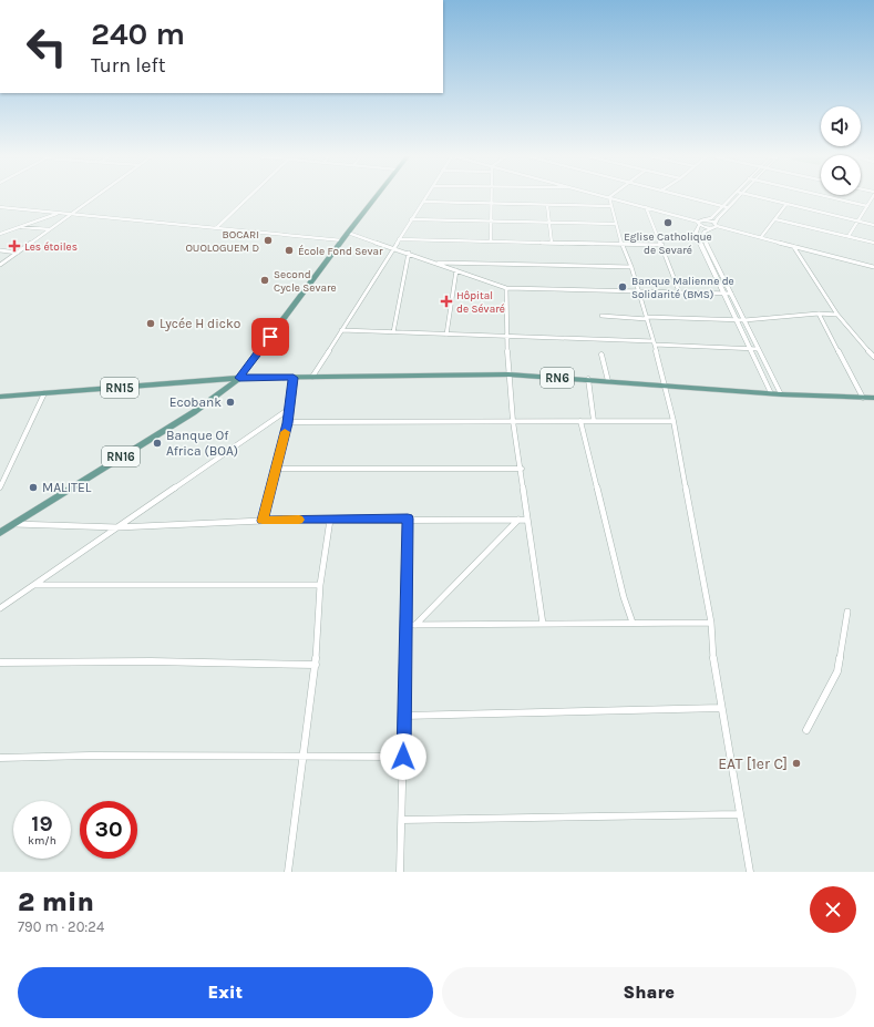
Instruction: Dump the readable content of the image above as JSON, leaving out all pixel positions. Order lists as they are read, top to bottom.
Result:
{
  "streets": {
    "main road": ["RN6", "RN15", "RN16"]
  },
  "crossings": [
    ["RN6", "RN15"],
    ["RN6", "RN16"],
    ["RN15", "RN16"]
  ],
  "places": {
    "other": [
      "Eglise Catholique de Sevaré",
      "BOCARI OUOLOGUEM D",
      "École Fond Sevar",
      "Second Cycle Sevare",
      "Banque Malienne de Solidarité (BMS)",
      "Lycée H dicko",
      "Ecobank",
      "Banque Of Africa (BOA)",
      "MALITEL",
      "EAT [1er C]"
    ],
    "health": ["Les étoiles", "Hôpital de Sévaré"]
  },
  "page": {
    "turn": ["240 m", "Turn left"],
    "speed": "19 km/h",
    "limit": "30",
    "heading": ["2 min", "790 m · 20:24"],
    "buttons": ["Exit", "Share"]
  }
}
